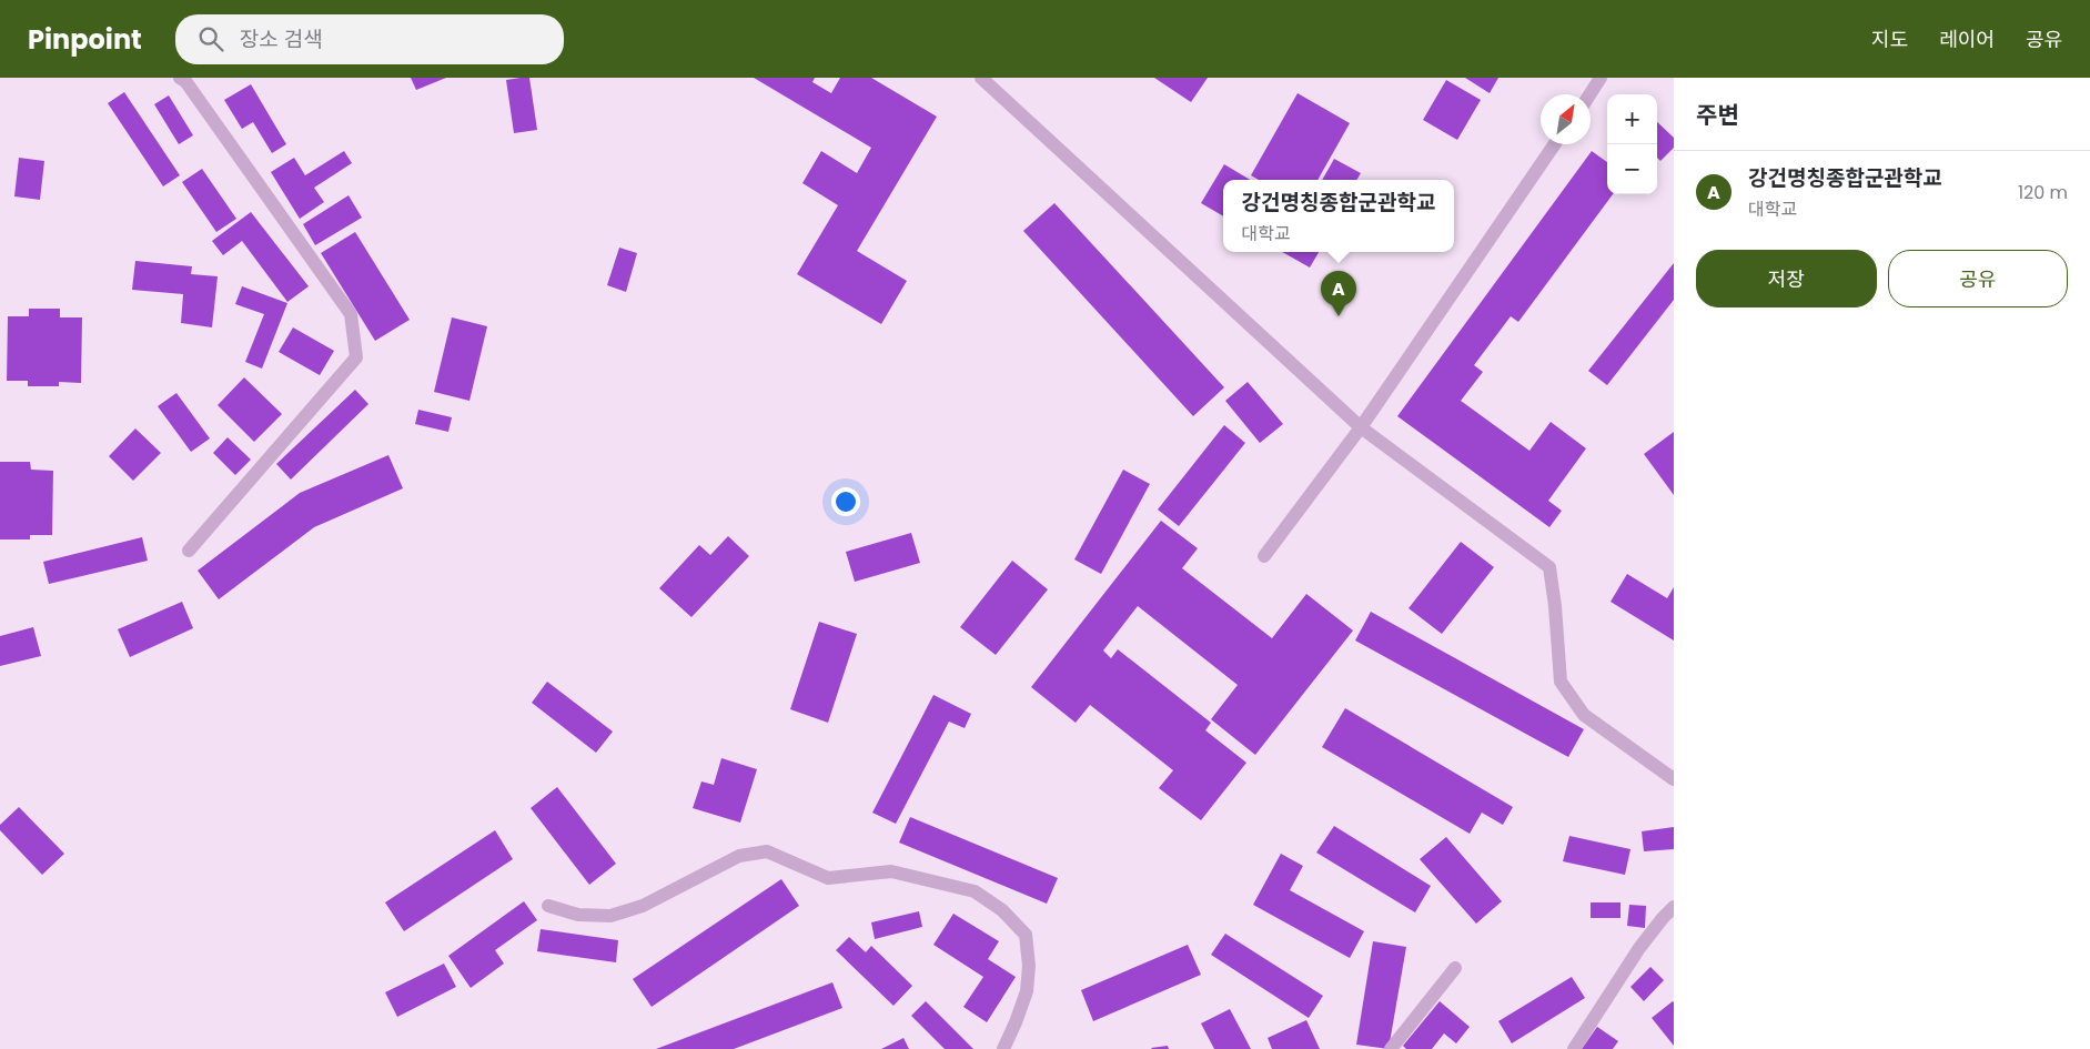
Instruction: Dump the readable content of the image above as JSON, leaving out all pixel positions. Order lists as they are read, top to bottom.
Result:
{
  "north": "top right",
  "page": {
    "header": "Pinpoint",
    "search": "장소 검색",
    "nav": ["지도", "레이어", "공유"],
    "heading": "주변",
    "map_buttons": ["+", "−"],
    "list": [
      {
        "mark": "A",
        "name": "강건명칭종합군관학교",
        "note": "대학교",
        "value": "120 m"
      }
    ],
    "popup": ["강건명칭종합군관학교", "대학교"],
    "buttons": ["저장", "공유"],
    "pins": "A"
  }
}
